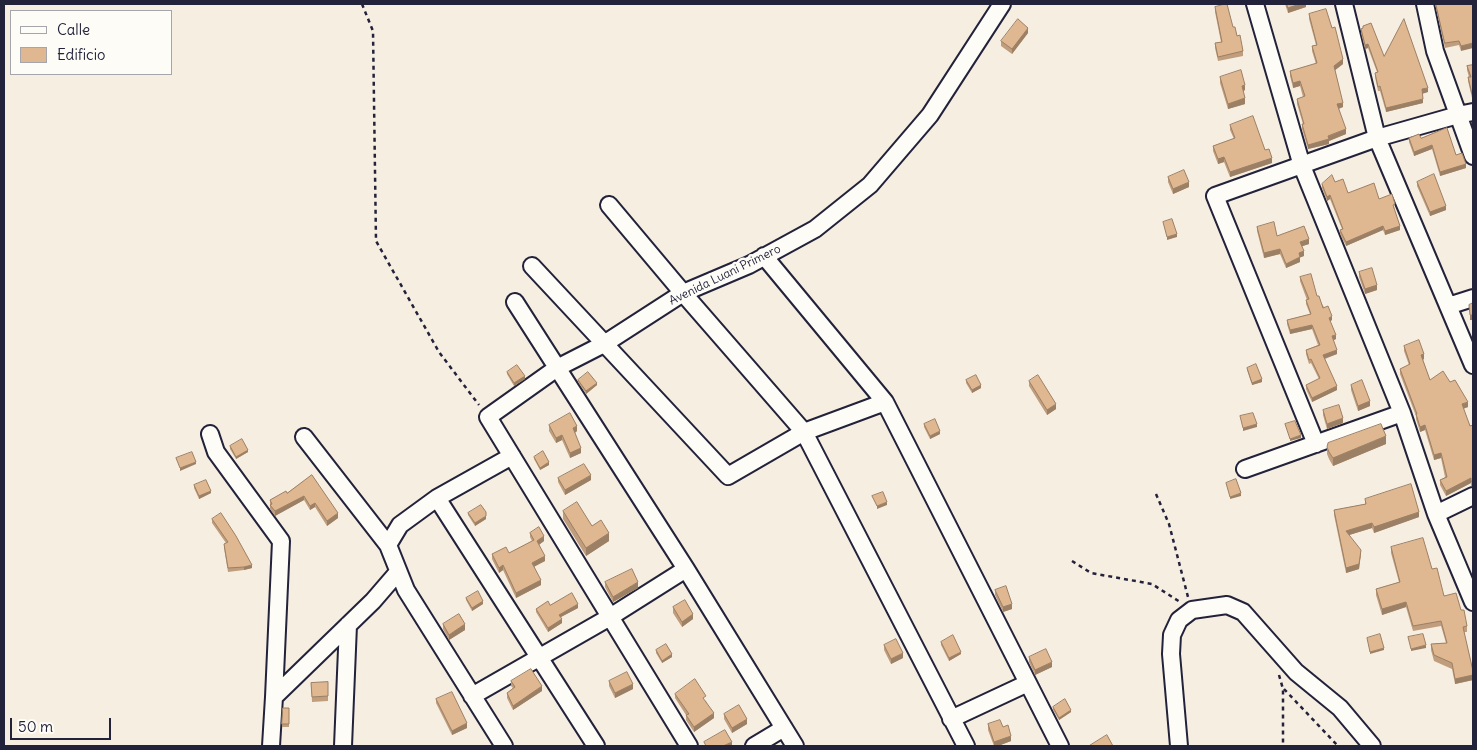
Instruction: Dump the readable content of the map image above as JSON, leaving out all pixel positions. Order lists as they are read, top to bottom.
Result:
{
  "streets": {
    "street": ["Avenida Luani Primero"]
  },
  "legend": ["Calle", "Edificio"],
  "scale_bar": "50 m"
}
